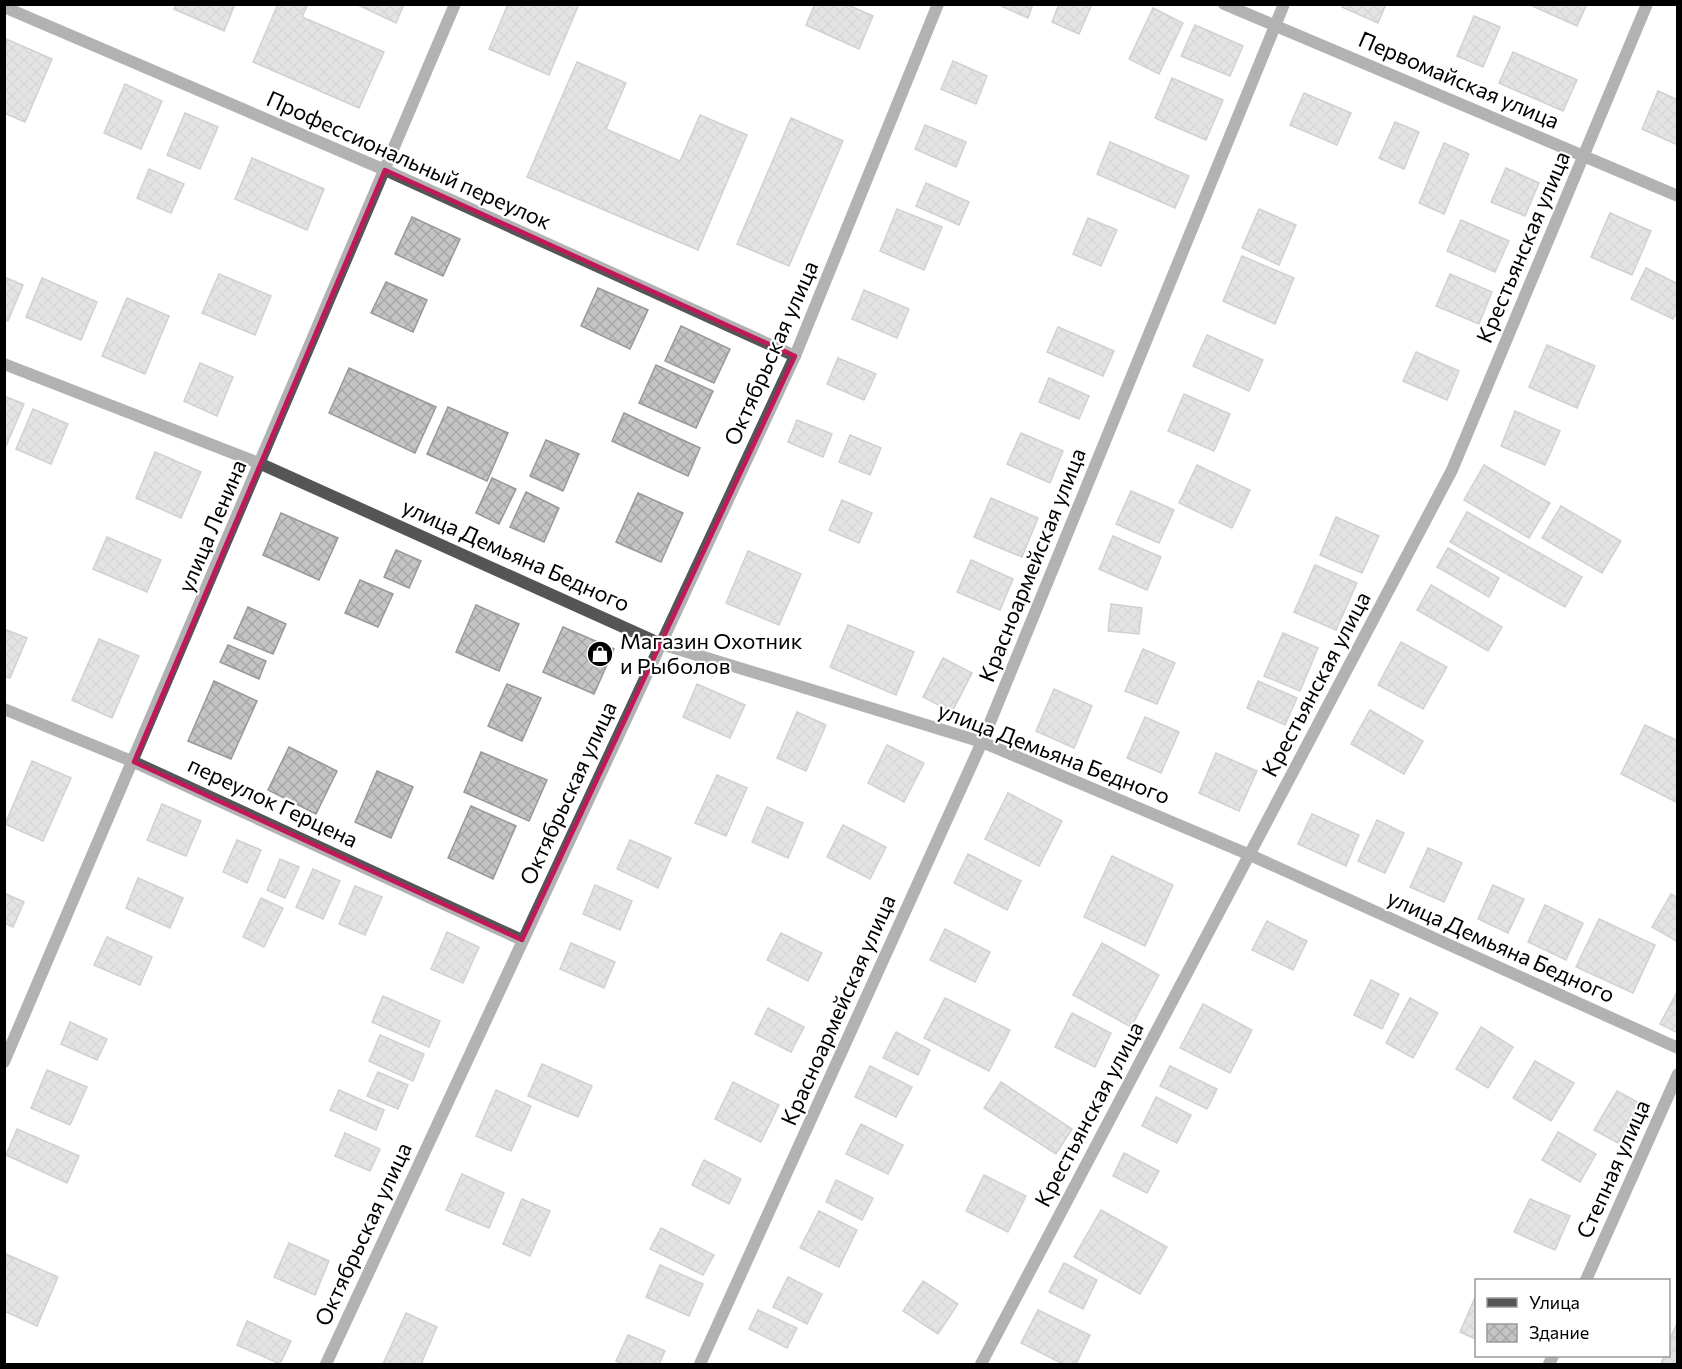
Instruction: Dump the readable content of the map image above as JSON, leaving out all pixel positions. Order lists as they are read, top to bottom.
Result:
{
  "streets": {
    "street": [
      "Первомайская улица",
      "Профессиональный переулок",
      "Крестьянская улица",
      "Октябрьская улица",
      "улица Ленина",
      "улица Демьяна Бедного",
      "Красноармейская улица",
      "переулок Герцена",
      "Степная улица"
    ]
  },
  "crossings": [
    ["Первомайская улица", "Крестьянская улица"],
    ["Первомайская улица", "Красноармейская улица"],
    ["Профессиональный переулок", "Октябрьская улица"],
    ["Профессиональный переулок", "улица Ленина"],
    ["Крестьянская улица", "улица Демьяна Бедного"],
    ["Октябрьская улица", "улица Демьяна Бедного"],
    ["Октябрьская улица", "переулок Герцена"],
    ["улица Ленина", "улица Демьяна Бедного"],
    ["улица Ленина", "переулок Герцена"],
    ["улица Демьяна Бедного", "Красноармейская улица"]
  ],
  "places": {
    "shop": ["Магазин Охотник и Рыболов"]
  },
  "legend": ["Улица", "Здание"]
}
